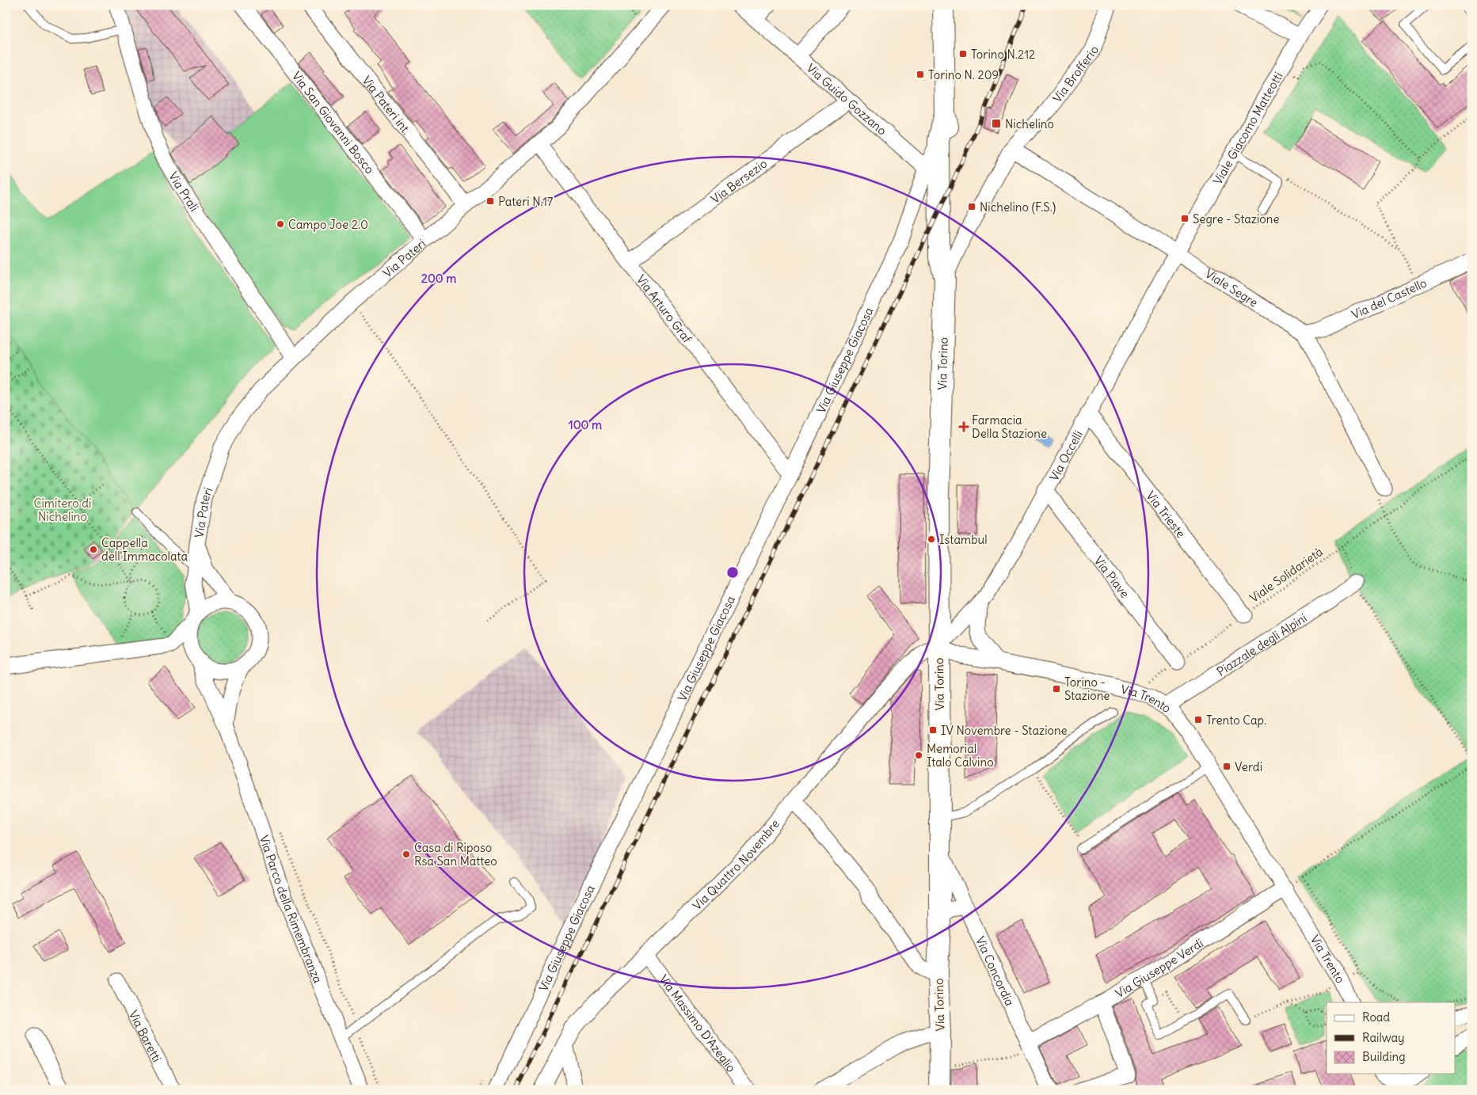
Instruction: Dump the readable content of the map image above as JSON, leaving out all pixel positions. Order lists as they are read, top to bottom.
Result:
{
  "streets": {
    "main road": ["Via Torino"],
    "street": [
      "Via Brofferio",
      "Via Guido Gozzano",
      "Via Pateri int.",
      "Via San Giovanni Bosco",
      "Viale Giacomo Matteotti",
      "Via Bersezio",
      "Via Prali",
      "Via Pateri",
      "Viale Segre",
      "Via del Castello",
      "Via Arturo Graf",
      "Via Giuseppe Giacosa",
      "Via Occelli",
      "Via Trieste",
      "Via Piave",
      "Piazzale degli Alpini",
      "Via Trento",
      "Via Quattro Novembre",
      "Via Parco della Rimembranza",
      "Via Giuseppe Verdi",
      "Via Concordia",
      "Via Massimo D'Azeglio",
      "Via Baretti"
    ],
    "path": ["Viale Solidarietà"]
  },
  "crossings": [
    ["Via Brofferio", "Viale Segre"],
    ["Via Brofferio", "Via Torino"],
    ["Via Guido Gozzano", "Via Bersezio"],
    ["Via Guido Gozzano", "Via Giuseppe Giacosa"],
    ["Via Guido Gozzano", "Via Torino"],
    ["Via Pateri int.", "Via Pateri"],
    ["Via San Giovanni Bosco", "Via Pateri"],
    ["Viale Giacomo Matteotti", "Viale Segre"],
    ["Viale Giacomo Matteotti", "Via Occelli"],
    ["Via Bersezio", "Via Arturo Graf"],
    ["Via Prali", "Via Pateri"],
    ["Via Pateri", "Via Arturo Graf"],
    ["Via Pateri", "Via Parco della Rimembranza"],
    ["Viale Segre", "Via del Castello"],
    ["Viale Segre", "Via Occelli"],
    ["Via Arturo Graf", "Via Giuseppe Giacosa"],
    ["Via Giuseppe Giacosa", "Via Torino"],
    ["Via Torino", "Via Occelli"],
    ["Via Torino", "Via Trento"],
    ["Via Torino", "Via Quattro Novembre"],
    ["Via Torino", "Via Concordia"],
    ["Via Occelli", "Via Trieste"],
    ["Via Occelli", "Via Piave"],
    ["Via Occelli", "Via Trento"],
    ["Via Occelli", "Via Quattro Novembre"],
    ["Via Trieste", "Viale Solidarietà"],
    ["Viale Solidarietà", "Via Piave"],
    ["Viale Solidarietà", "Via Trento"],
    ["Piazzale degli Alpini", "Via Trento"],
    ["Via Trento", "Via Quattro Novembre"],
    ["Via Trento", "Via Giuseppe Verdi"],
    ["Via Quattro Novembre", "Via Massimo D'Azeglio"],
    ["Via Giuseppe Verdi", "Via Concordia"]
  ],
  "parks": ["Cimitero di Nichelino"],
  "places": {
    "transit": [
      "Torino N.212",
      "Torino N. 209",
      "Nichelino",
      "Pateri N.17",
      "Nichelino (F.S.)",
      "Segre - Stazione",
      "Torino - Stazione",
      "Trento Cap.",
      "IV Novembre - Stazione",
      "Verdi"
    ],
    "other": [
      "Campo Joe 2.0",
      "Istambul",
      "Cappella dell'Immacolata",
      "Memorial Italo Calvino",
      "Casa di Riposo Rsa San Matteo"
    ],
    "health": ["Farmacia Della Stazione"]
  },
  "legend": ["Road", "Railway", "Building"],
  "rings": ["200 m", "100 m"]
}
